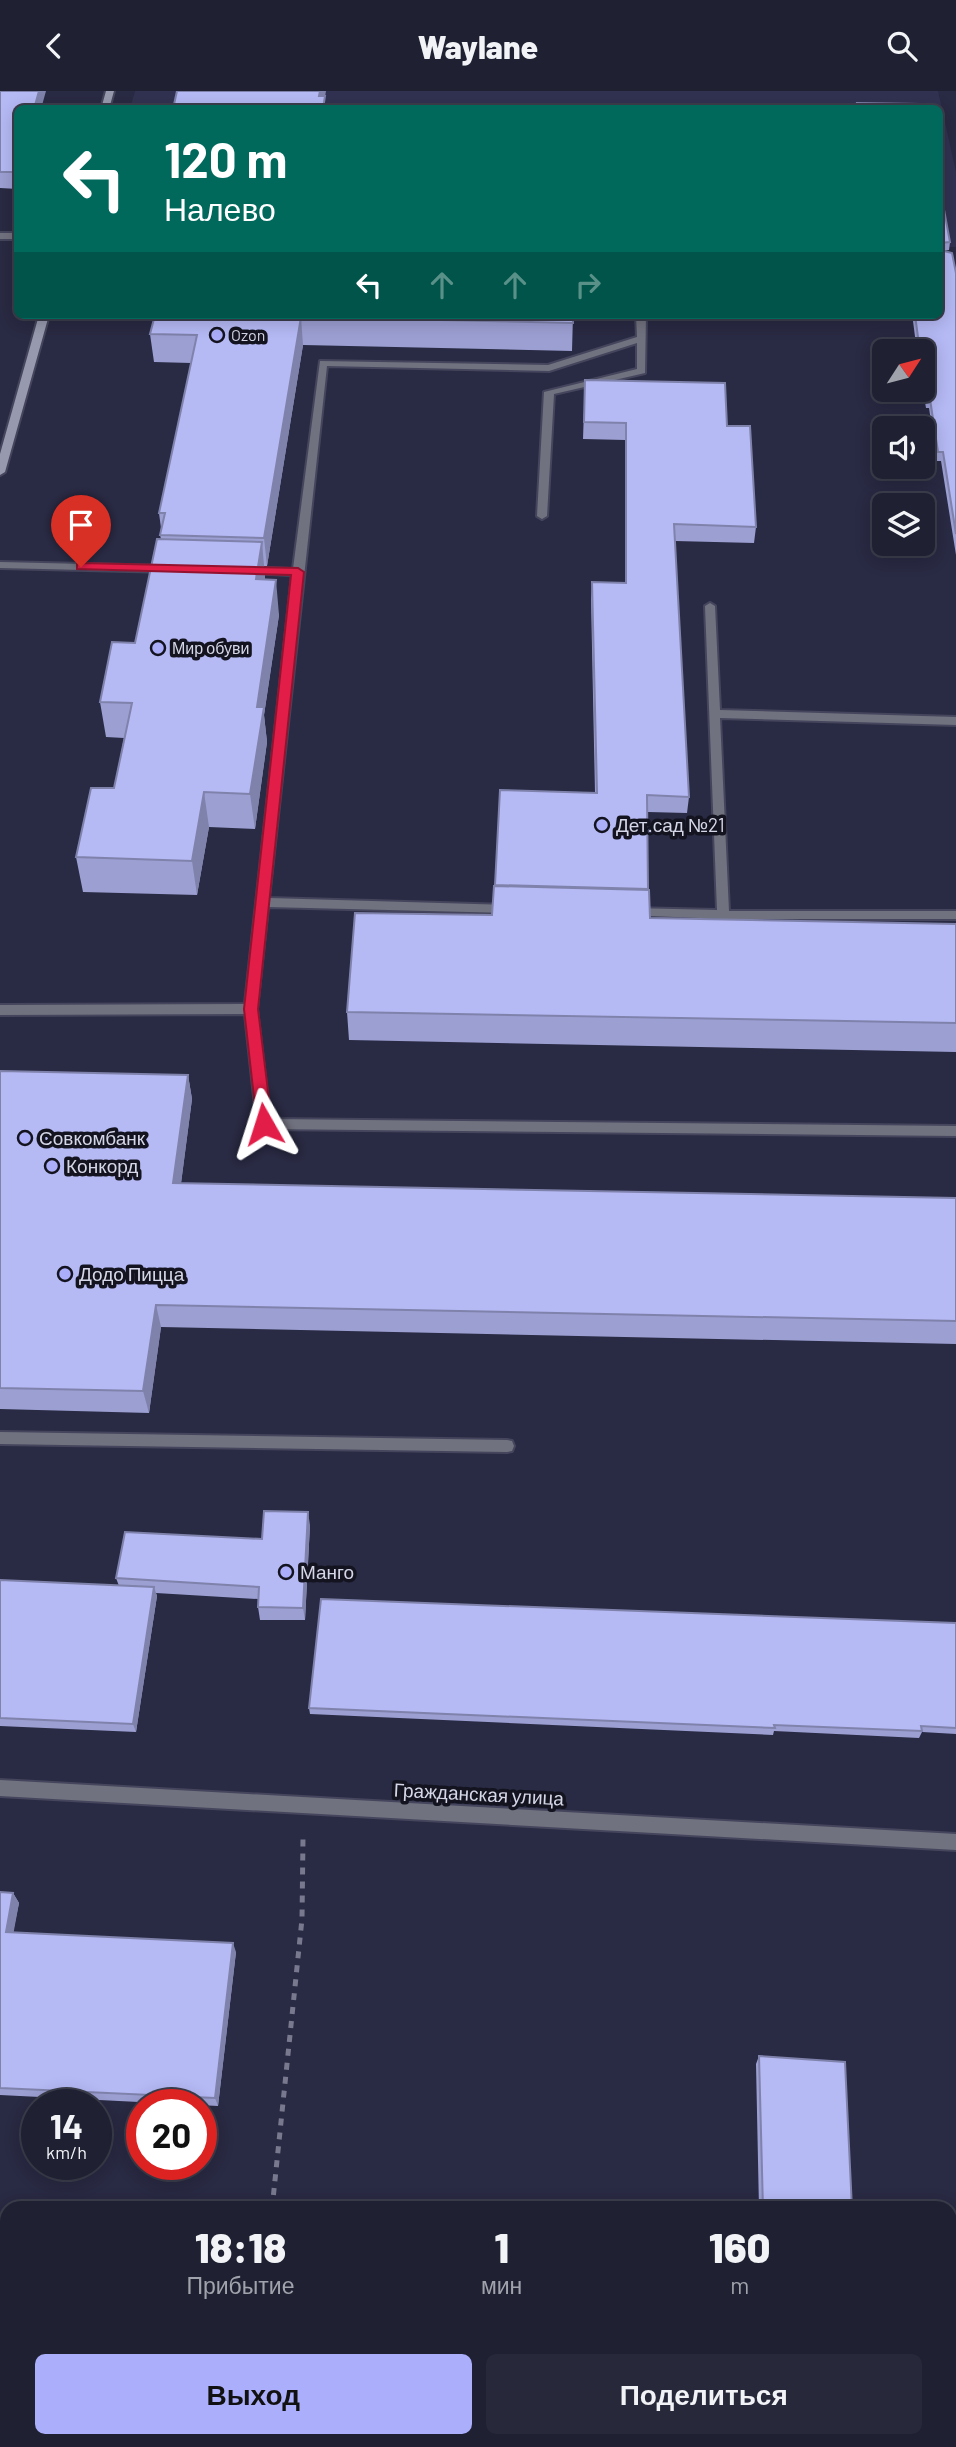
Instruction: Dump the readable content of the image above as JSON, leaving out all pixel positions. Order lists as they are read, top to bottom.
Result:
{
  "streets": {
    "street": ["Гражданская улица"]
  },
  "places": [
    "Ozon",
    "Мир обуви",
    "Дет.сад №21",
    "Совкомбанк",
    "Конкорд",
    "Додо Пицца",
    "Манго"
  ],
  "north": "top right",
  "page": {
    "header": "Waylane",
    "turn": ["120 m", "Налево"],
    "speed": "14 km/h",
    "limit": "20",
    "eta": [
      "18:18",
      "Прибытие",
      "1",
      "мин",
      "160",
      "m"
    ],
    "buttons": ["Выход", "Поделиться"]
  }
}
